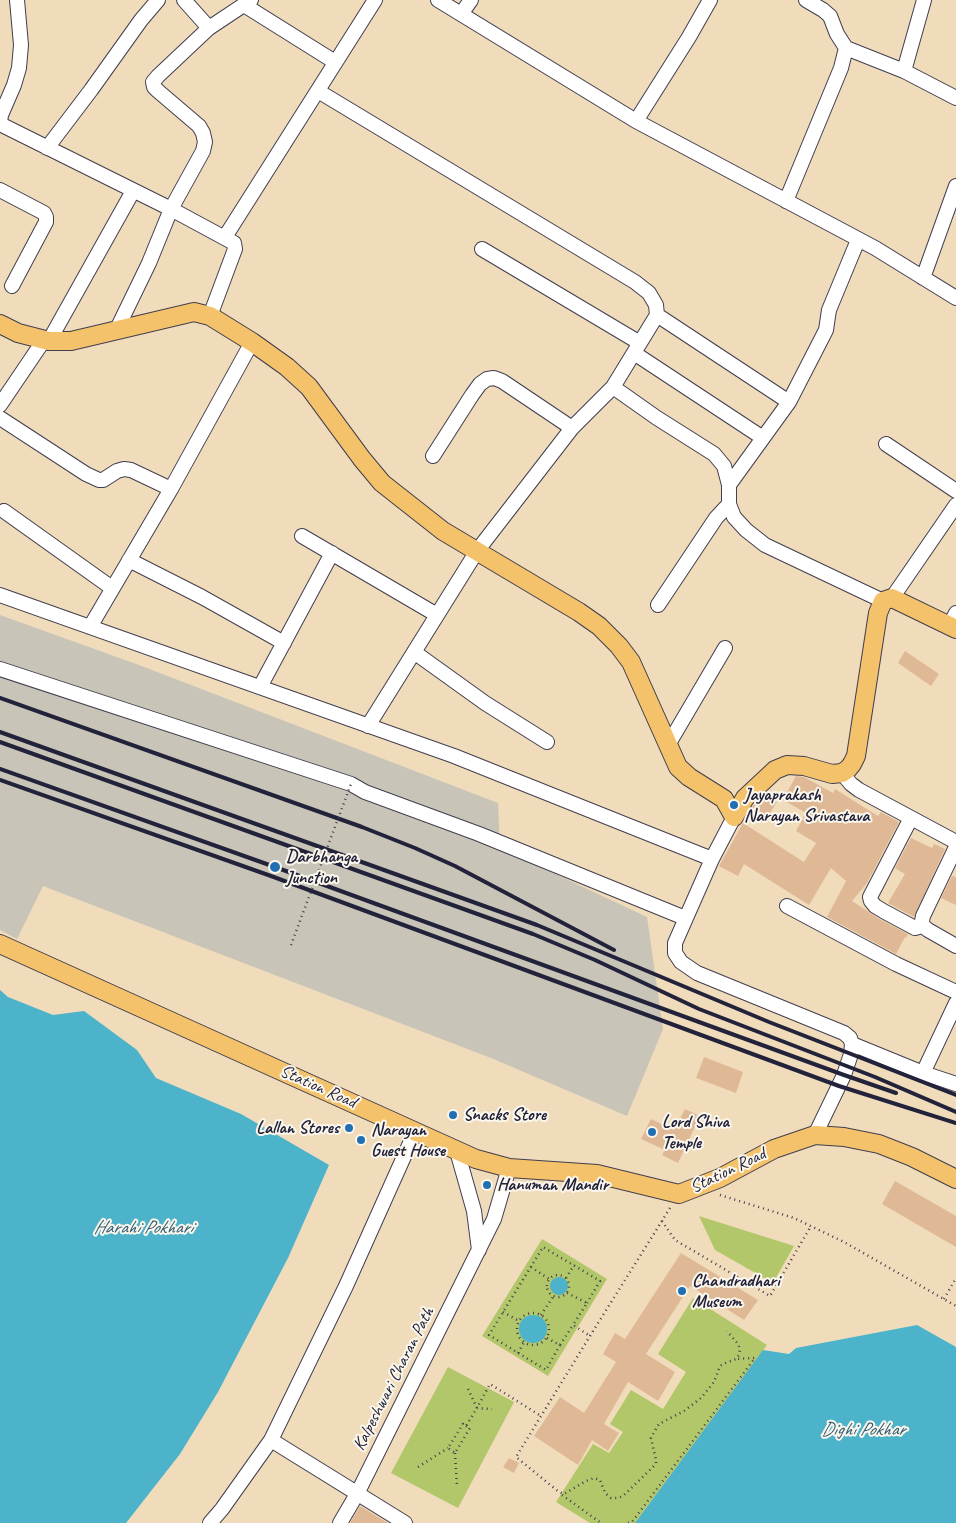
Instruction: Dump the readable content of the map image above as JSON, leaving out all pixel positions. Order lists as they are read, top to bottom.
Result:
{
  "streets": {
    "main road": ["Station Road"],
    "street": ["Kalpeshwari Charan Path"]
  },
  "crossings": [
    ["Station Road", "Kalpeshwari Charan Path"]
  ],
  "water": ["Harahi Pokhari", "Dighi Pokhar"],
  "places": [
    "Jayaprakash Narayan Srivastava",
    "Darbhanga Junction",
    "Snacks Store",
    "Lallan Stores",
    "Lord Shiva Temple",
    "Narayan Guest House",
    "Hanuman Mandir",
    "Chandradhari Museum"
  ]
}
